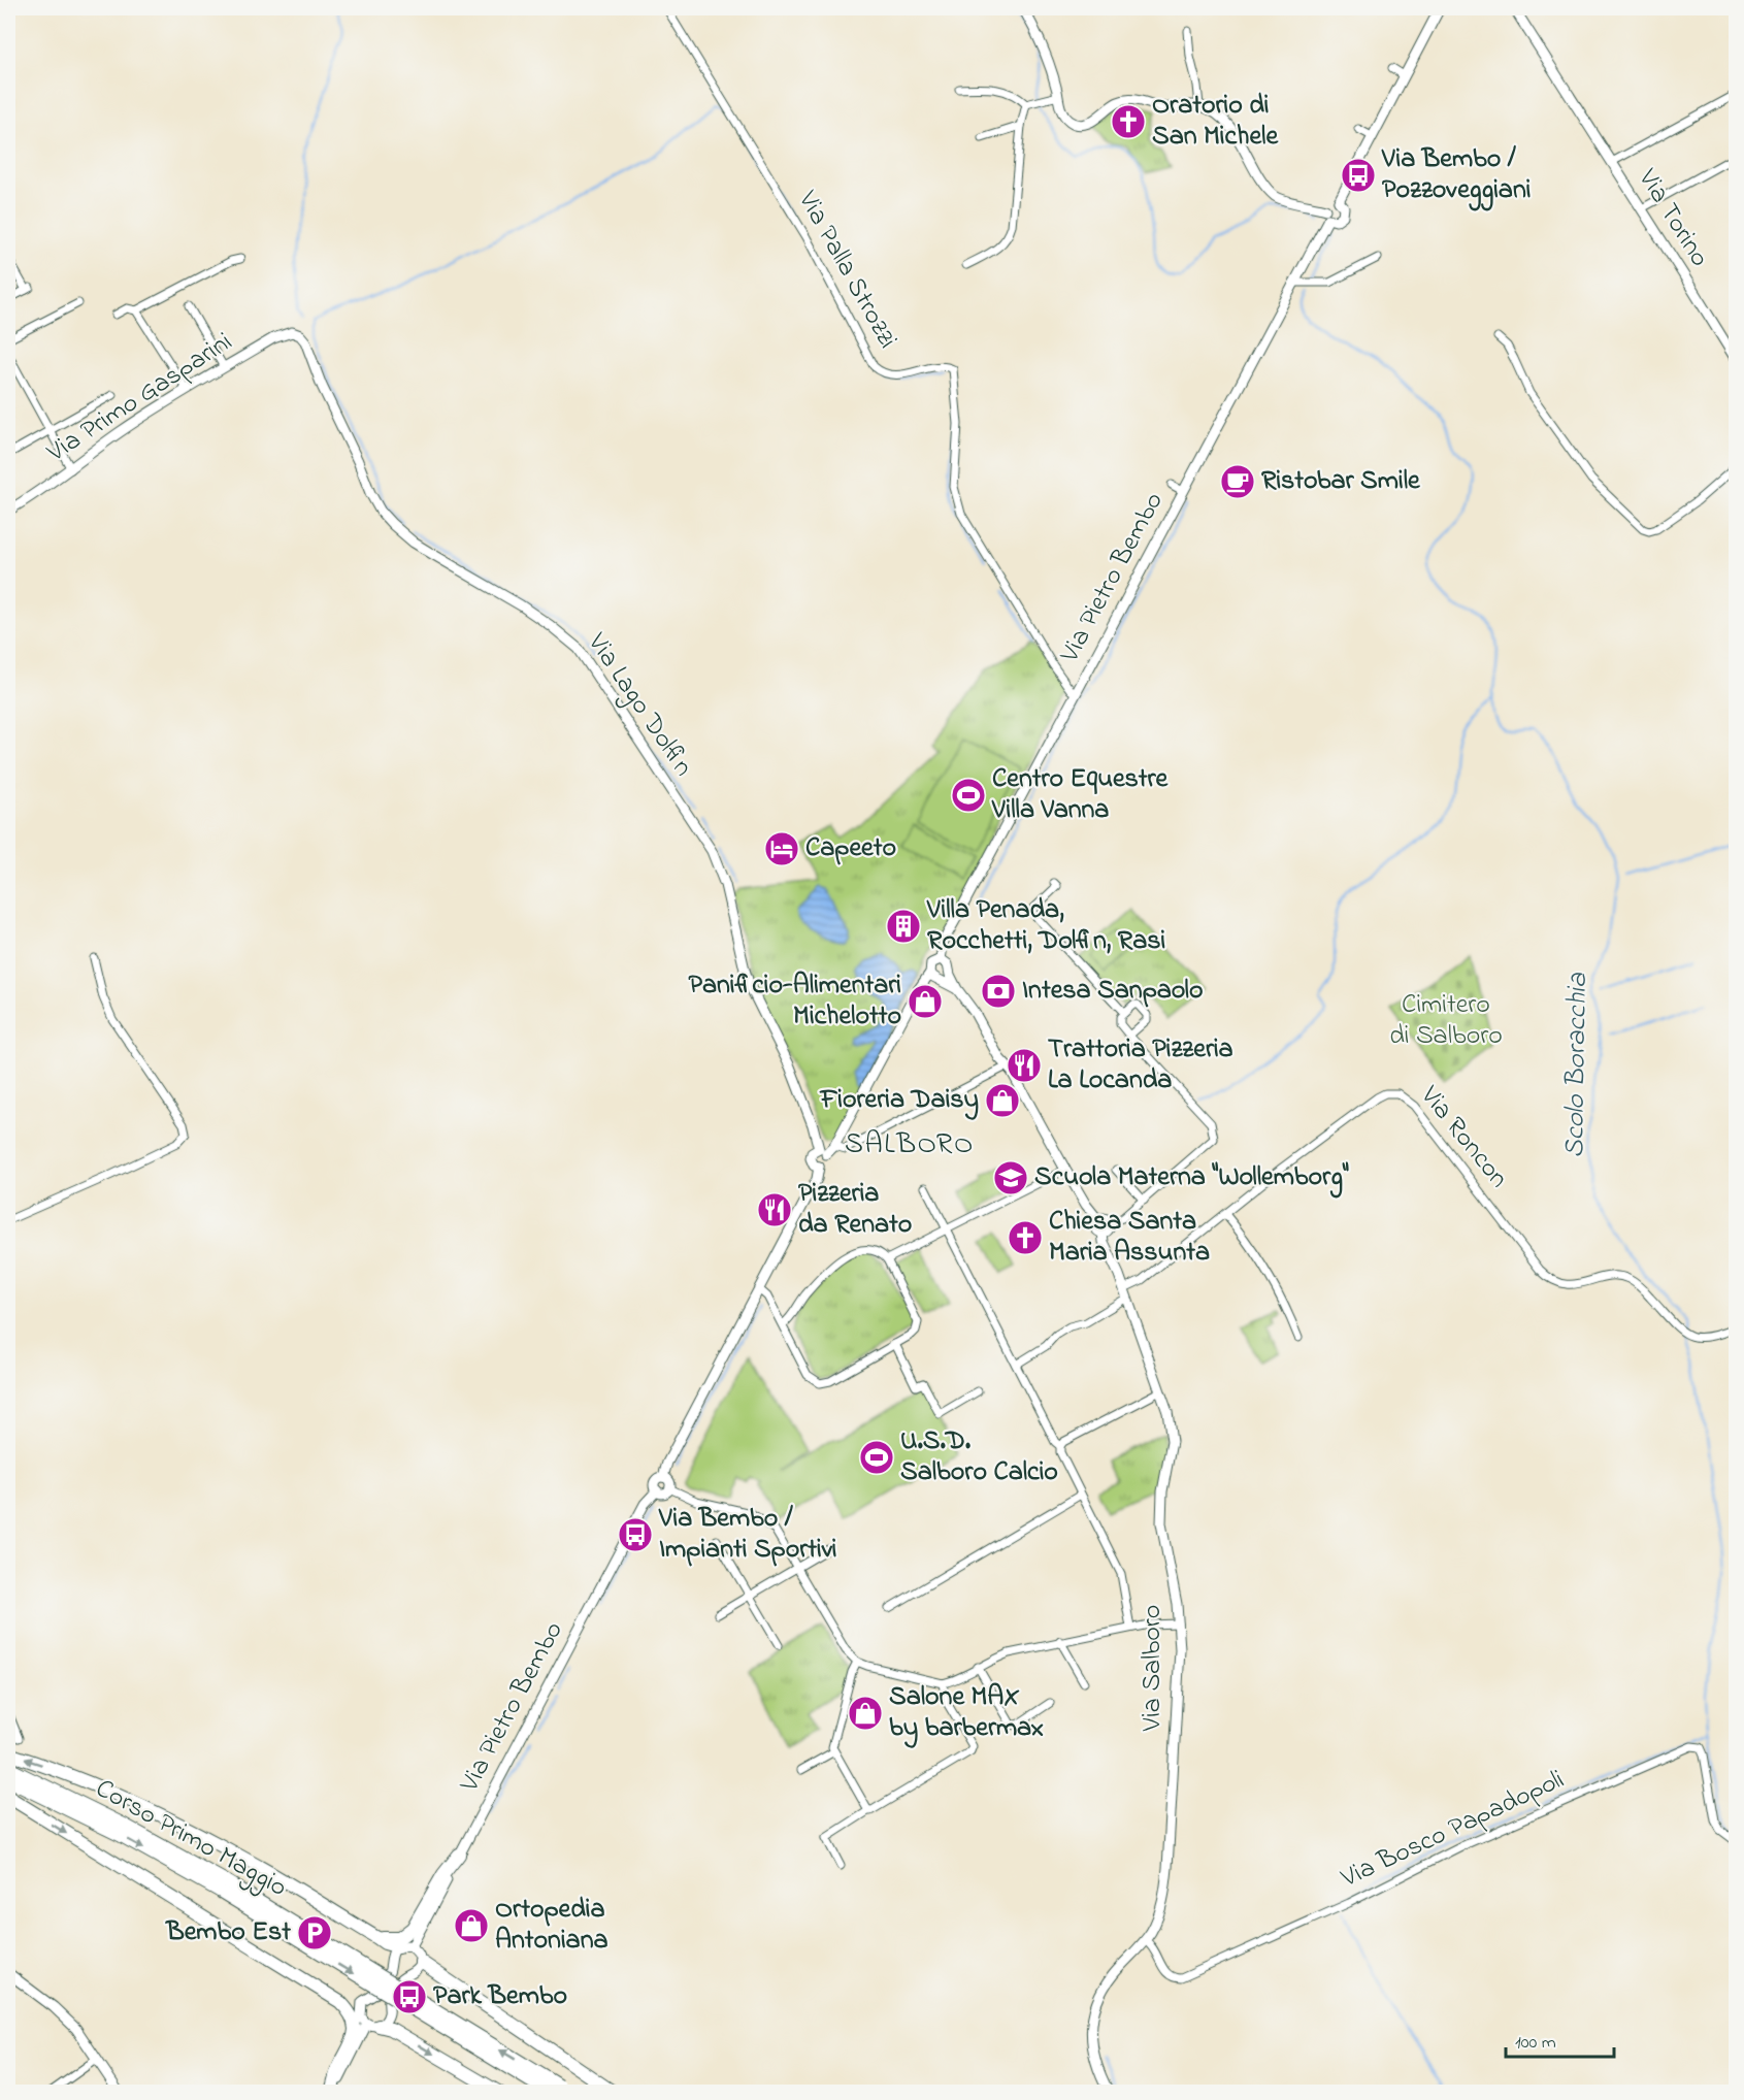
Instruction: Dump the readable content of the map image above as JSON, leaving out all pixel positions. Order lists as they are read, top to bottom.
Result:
{
  "streets": {
    "highway": ["Corso Primo Maggio"],
    "street": [
      "Via Torino",
      "Via Palla Strozzi",
      "Via Primo Gasparini",
      "Via Pietro Bembo",
      "Via Lago Dolfin",
      "Via Roncon",
      "Via Salboro",
      "Via Bosco Papadopoli"
    ]
  },
  "crossings": [
    ["Via Palla Strozzi", "Via Pietro Bembo"],
    ["Via Primo Gasparini", "Via Lago Dolfin"],
    ["Via Pietro Bembo", "Via Lago Dolfin"],
    ["Via Pietro Bembo", "Via Salboro"],
    ["Via Roncon", "Via Salboro"],
    ["Via Salboro", "Via Bosco Papadopoli"]
  ],
  "districts": ["SALBORO"],
  "water": ["Scolo Boracchia"],
  "parks": ["Cimitero di Salboro"],
  "places": {
    "church": ["Oratorio di San Michele", "Chiesa Santa Maria Assunta"],
    "bus stop": ["Via Bembo / Pozzoveggiani", "Via Bembo / Impianti Sportivi", "Park Bembo"],
    "cafe": ["Ristobar Smile"],
    "sports": ["Centro Equestre Villa Vanna", "U.S.D. Salboro Calcio"],
    "hotel": ["Capeeto"],
    "building": ["Villa Penada, Rocchetti, Dolfin, Rasi"],
    "bank": ["Intesa Sanpaolo"],
    "shop": [
      "Panificio-Alimentari Michelotto",
      "Fioreria Daisy",
      "Salone MAX by barbermax",
      "Ortopedia Antoniana"
    ],
    "restaurant": ["Trattoria Pizzeria La Locanda", "Pizzeria da Renato"],
    "school or university": ["Scuola Materna \"Wollemborg\""],
    "parking": ["Bembo Est"]
  },
  "scale_bar": "100 m"
}
